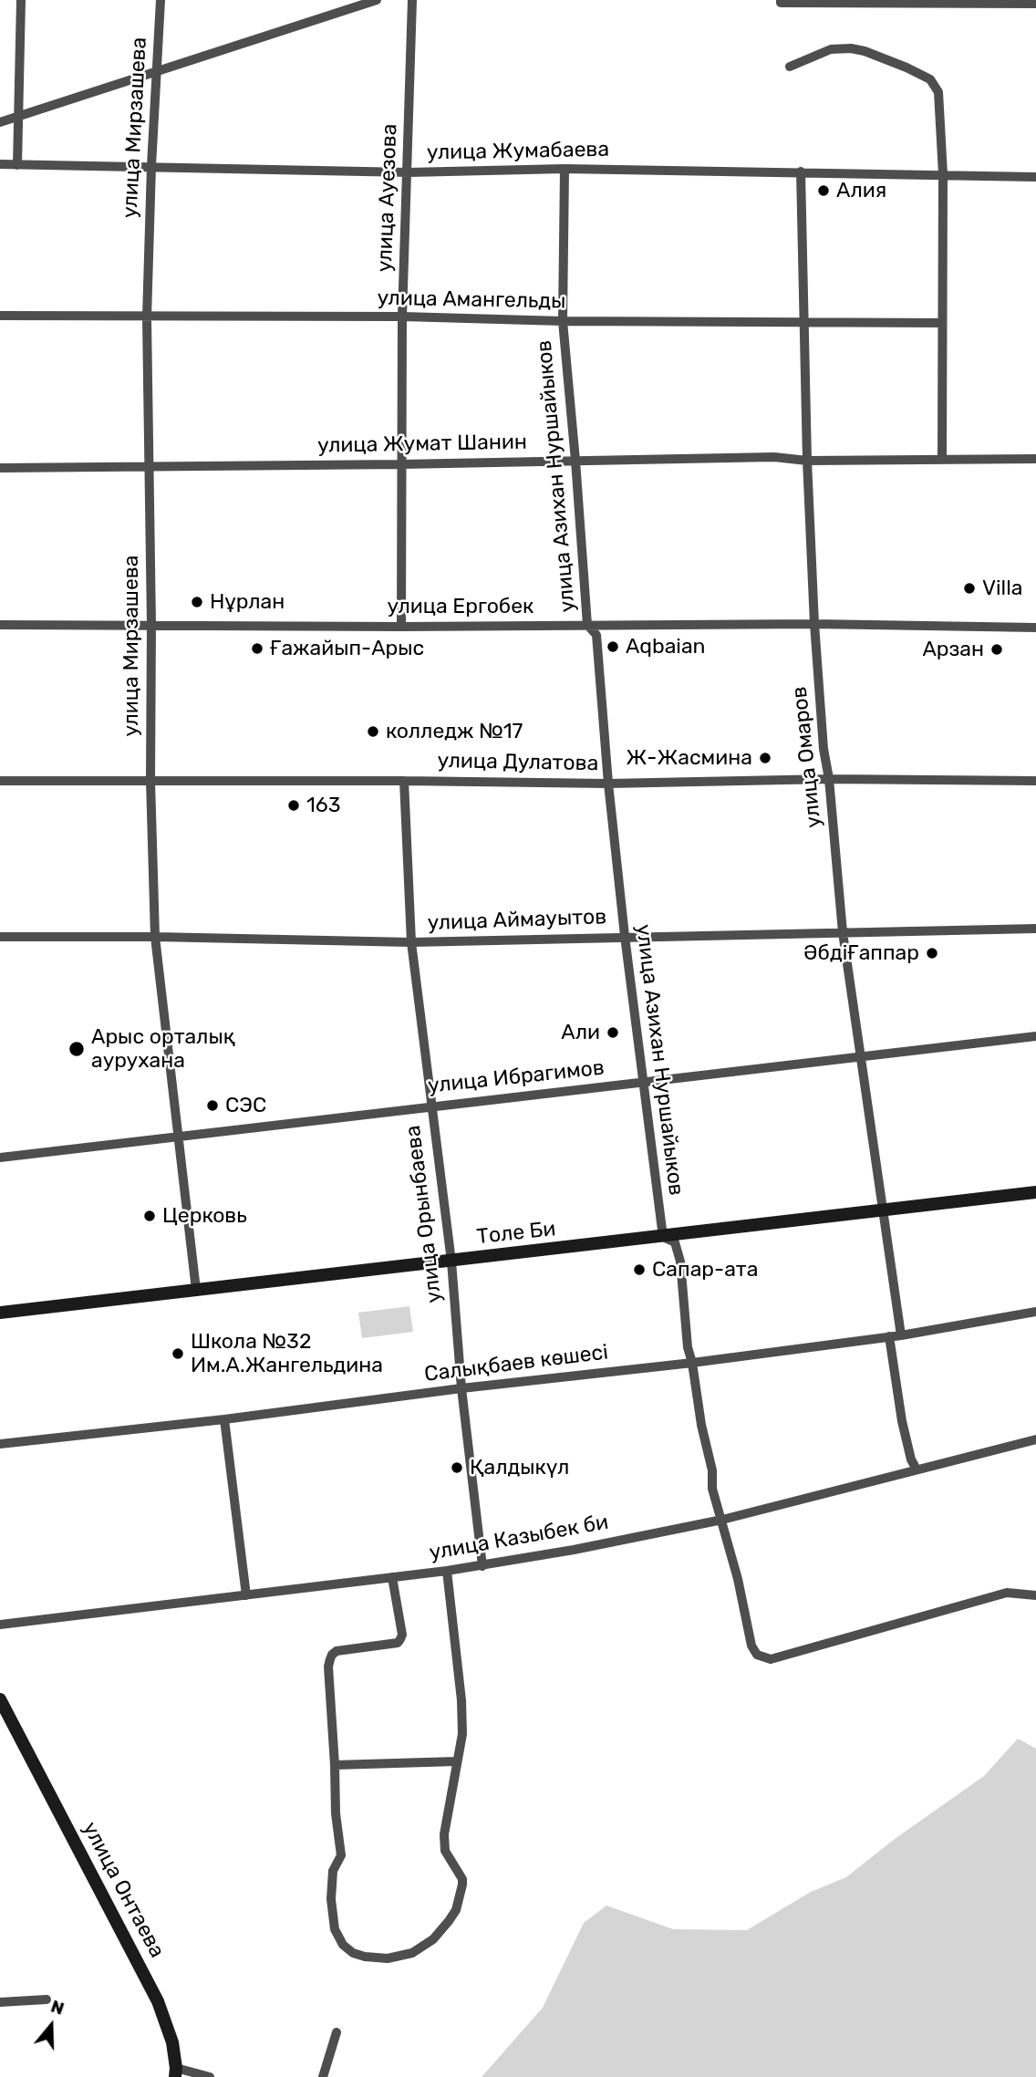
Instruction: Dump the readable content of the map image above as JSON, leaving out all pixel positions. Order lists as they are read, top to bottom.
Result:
{
  "streets": {
    "main road": ["Толе Би", "улица Онтаева"],
    "street": [
      "улица Мирзашева",
      "улица Жумабаева",
      "улица Ауезова",
      "улица Амангельды",
      "улица Жумат Шанин",
      "улица Азихан Нуршайыков",
      "улица Ергобек",
      "улица Омаров",
      "улица Дулатова",
      "улица Аймауытов",
      "улица Ибрагимов",
      "улица Орынбаева",
      "Салықбаев көшесі",
      "улица Казыбек би"
    ]
  },
  "crossings": [
    ["улица Мирзашева", "улица Жумабаева"],
    ["улица Мирзашева", "улица Амангельды"],
    ["улица Мирзашева", "улица Жумат Шанин"],
    ["улица Мирзашева", "улица Ергобек"],
    ["улица Мирзашева", "улица Дулатова"],
    ["улица Мирзашева", "улица Аймауытов"],
    ["улица Мирзашева", "улица Ибрагимов"],
    ["улица Мирзашева", "Толе Би"],
    ["улица Жумабаева", "улица Ауезова"],
    ["улица Жумабаева", "улица Азихан Нуршайыков"],
    ["улица Жумабаева", "улица Омаров"],
    ["улица Ауезова", "улица Амангельды"],
    ["улица Ауезова", "улица Жумат Шанин"],
    ["улица Ауезова", "улица Ергобек"],
    ["улица Амангельды", "улица Азихан Нуршайыков"],
    ["улица Амангельды", "улица Омаров"],
    ["улица Жумат Шанин", "улица Азихан Нуршайыков"],
    ["улица Жумат Шанин", "улица Омаров"],
    ["улица Азихан Нуршайыков", "улица Ергобек"],
    ["улица Азихан Нуршайыков", "улица Дулатова"],
    ["улица Азихан Нуршайыков", "улица Аймауытов"],
    ["улица Азихан Нуршайыков", "улица Ибрагимов"],
    ["улица Азихан Нуршайыков", "Толе Би"],
    ["улица Азихан Нуршайыков", "Салықбаев көшесі"],
    ["улица Азихан Нуршайыков", "улица Казыбек би"],
    ["улица Ергобек", "улица Омаров"],
    ["улица Омаров", "улица Дулатова"],
    ["улица Омаров", "улица Аймауытов"],
    ["улица Омаров", "улица Ибрагимов"],
    ["улица Омаров", "Толе Би"],
    ["улица Омаров", "Салықбаев көшесі"],
    ["улица Дулатова", "улица Орынбаева"],
    ["улица Аймауытов", "улица Орынбаева"],
    ["улица Ибрагимов", "улица Орынбаева"],
    ["улица Орынбаева", "Толе Би"],
    ["улица Орынбаева", "Салықбаев көшесі"],
    ["улица Орынбаева", "улица Казыбек би"]
  ],
  "places": [
    "Алия",
    "Villa",
    "Нұрлан",
    "Aqbaian",
    "Ғажайып-Арыс",
    "Арзан",
    "колледж №17",
    "Ж-Жасмина",
    "163",
    "ӘбдіҒаппар",
    "Али",
    "Арыс орталық аурухана",
    "СЭС",
    "Церковь",
    "Сапар-ата",
    "Школа №32 Им.А.Жангельдина",
    "Қалдыкүл"
  ],
  "north": "top"
}
